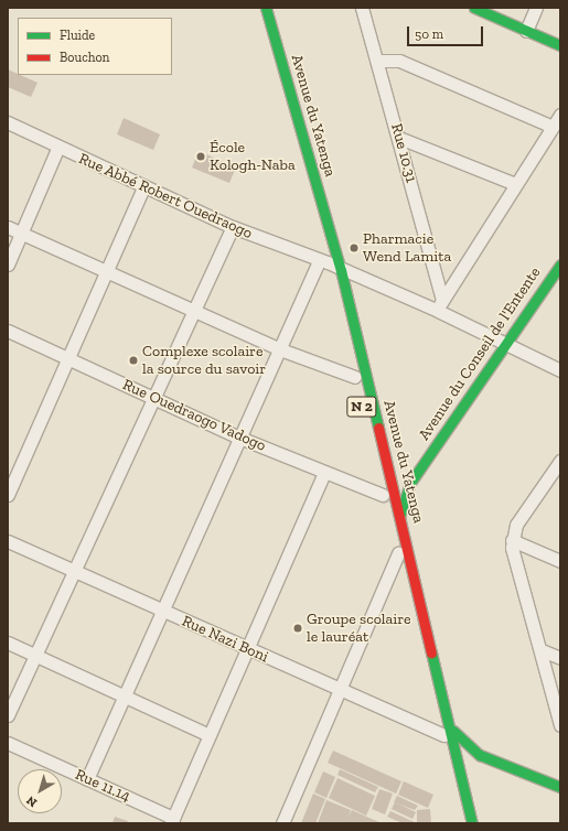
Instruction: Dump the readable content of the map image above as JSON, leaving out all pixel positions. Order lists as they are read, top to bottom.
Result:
{
  "streets": {
    "main road": ["Avenue du Yatenga", "Avenue du Conseil de l'Entente", "N 2"],
    "street": [
      "Rue 10.31",
      "Rue Abbé Robert Ouedraogo",
      "Rue Ouedraogo Vadogo",
      "Rue Nazi Boni",
      "Rue 11.14"
    ]
  },
  "crossings": [
    ["Avenue du Yatenga", "Rue Abbé Robert Ouedraogo"],
    ["Avenue du Yatenga", "Avenue du Conseil de l'Entente"],
    ["Avenue du Yatenga", "Rue Ouedraogo Vadogo"],
    ["Avenue du Yatenga", "Rue Nazi Boni"],
    ["Rue 10.31", "Rue Abbé Robert Ouedraogo"],
    ["Rue Abbé Robert Ouedraogo", "Avenue du Conseil de l'Entente"]
  ],
  "places": [
    "École Kologh-Naba",
    "Pharmacie Wend Lamita",
    "Complexe scolaire la source du savoir",
    "Groupe scolaire le lauréat"
  ],
  "legend": ["Fluide", "Bouchon"],
  "scale_bar": "50 m",
  "north": "bottom left"
}
